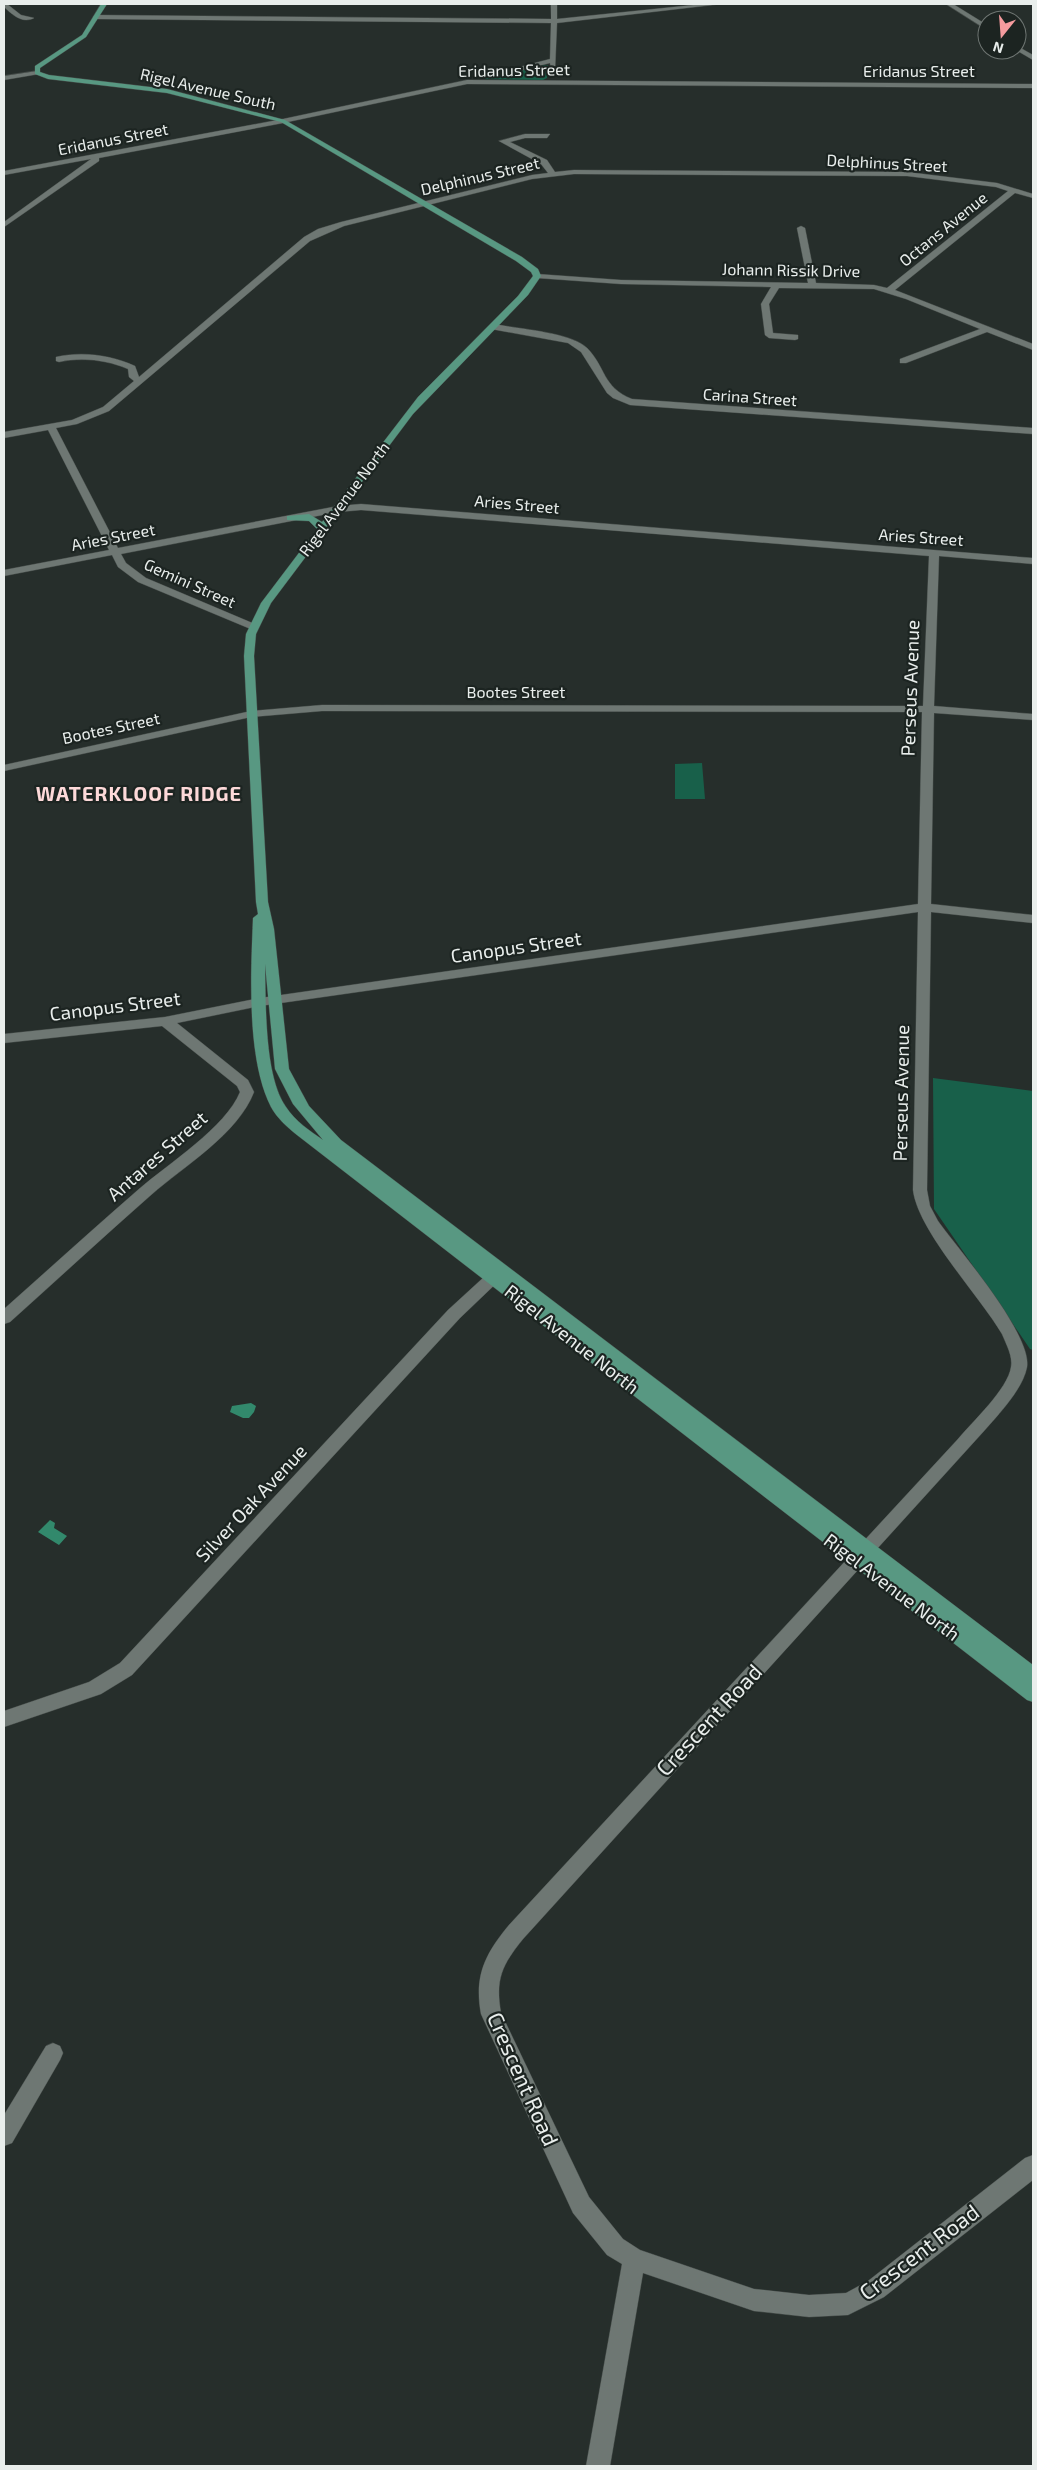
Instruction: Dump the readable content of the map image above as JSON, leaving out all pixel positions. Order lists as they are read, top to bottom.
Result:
{
  "streets": {
    "main road": ["Rigel Avenue South", "Rigel Avenue North"],
    "street": [
      "Eridanus Street",
      "Delphinus Street",
      "Octans Avenue",
      "Johann Rissik Drive",
      "Carina Street",
      "Aries Street",
      "Gemini Street",
      "Perseus Avenue",
      "Bootes Street",
      "Canopus Street",
      "Antares Street",
      "Silver Oak Avenue",
      "Crescent Road"
    ]
  },
  "crossings": [
    ["Eridanus Street", "Rigel Avenue South"],
    ["Rigel Avenue South", "Delphinus Street"],
    ["Delphinus Street", "Octans Avenue"],
    ["Delphinus Street", "Gemini Street"],
    ["Octans Avenue", "Johann Rissik Drive"],
    ["Johann Rissik Drive", "Rigel Avenue North"],
    ["Carina Street", "Rigel Avenue North"],
    ["Rigel Avenue North", "Aries Street"],
    ["Rigel Avenue North", "Gemini Street"],
    ["Rigel Avenue North", "Perseus Avenue"],
    ["Rigel Avenue North", "Bootes Street"],
    ["Rigel Avenue North", "Canopus Street"],
    ["Rigel Avenue North", "Silver Oak Avenue"],
    ["Rigel Avenue North", "Crescent Road"],
    ["Aries Street", "Gemini Street"],
    ["Aries Street", "Perseus Avenue"],
    ["Perseus Avenue", "Bootes Street"],
    ["Perseus Avenue", "Canopus Street"],
    ["Perseus Avenue", "Crescent Road"],
    ["Canopus Street", "Antares Street"]
  ],
  "districts": ["WATERKLOOF RIDGE"],
  "north": "bottom"
}
